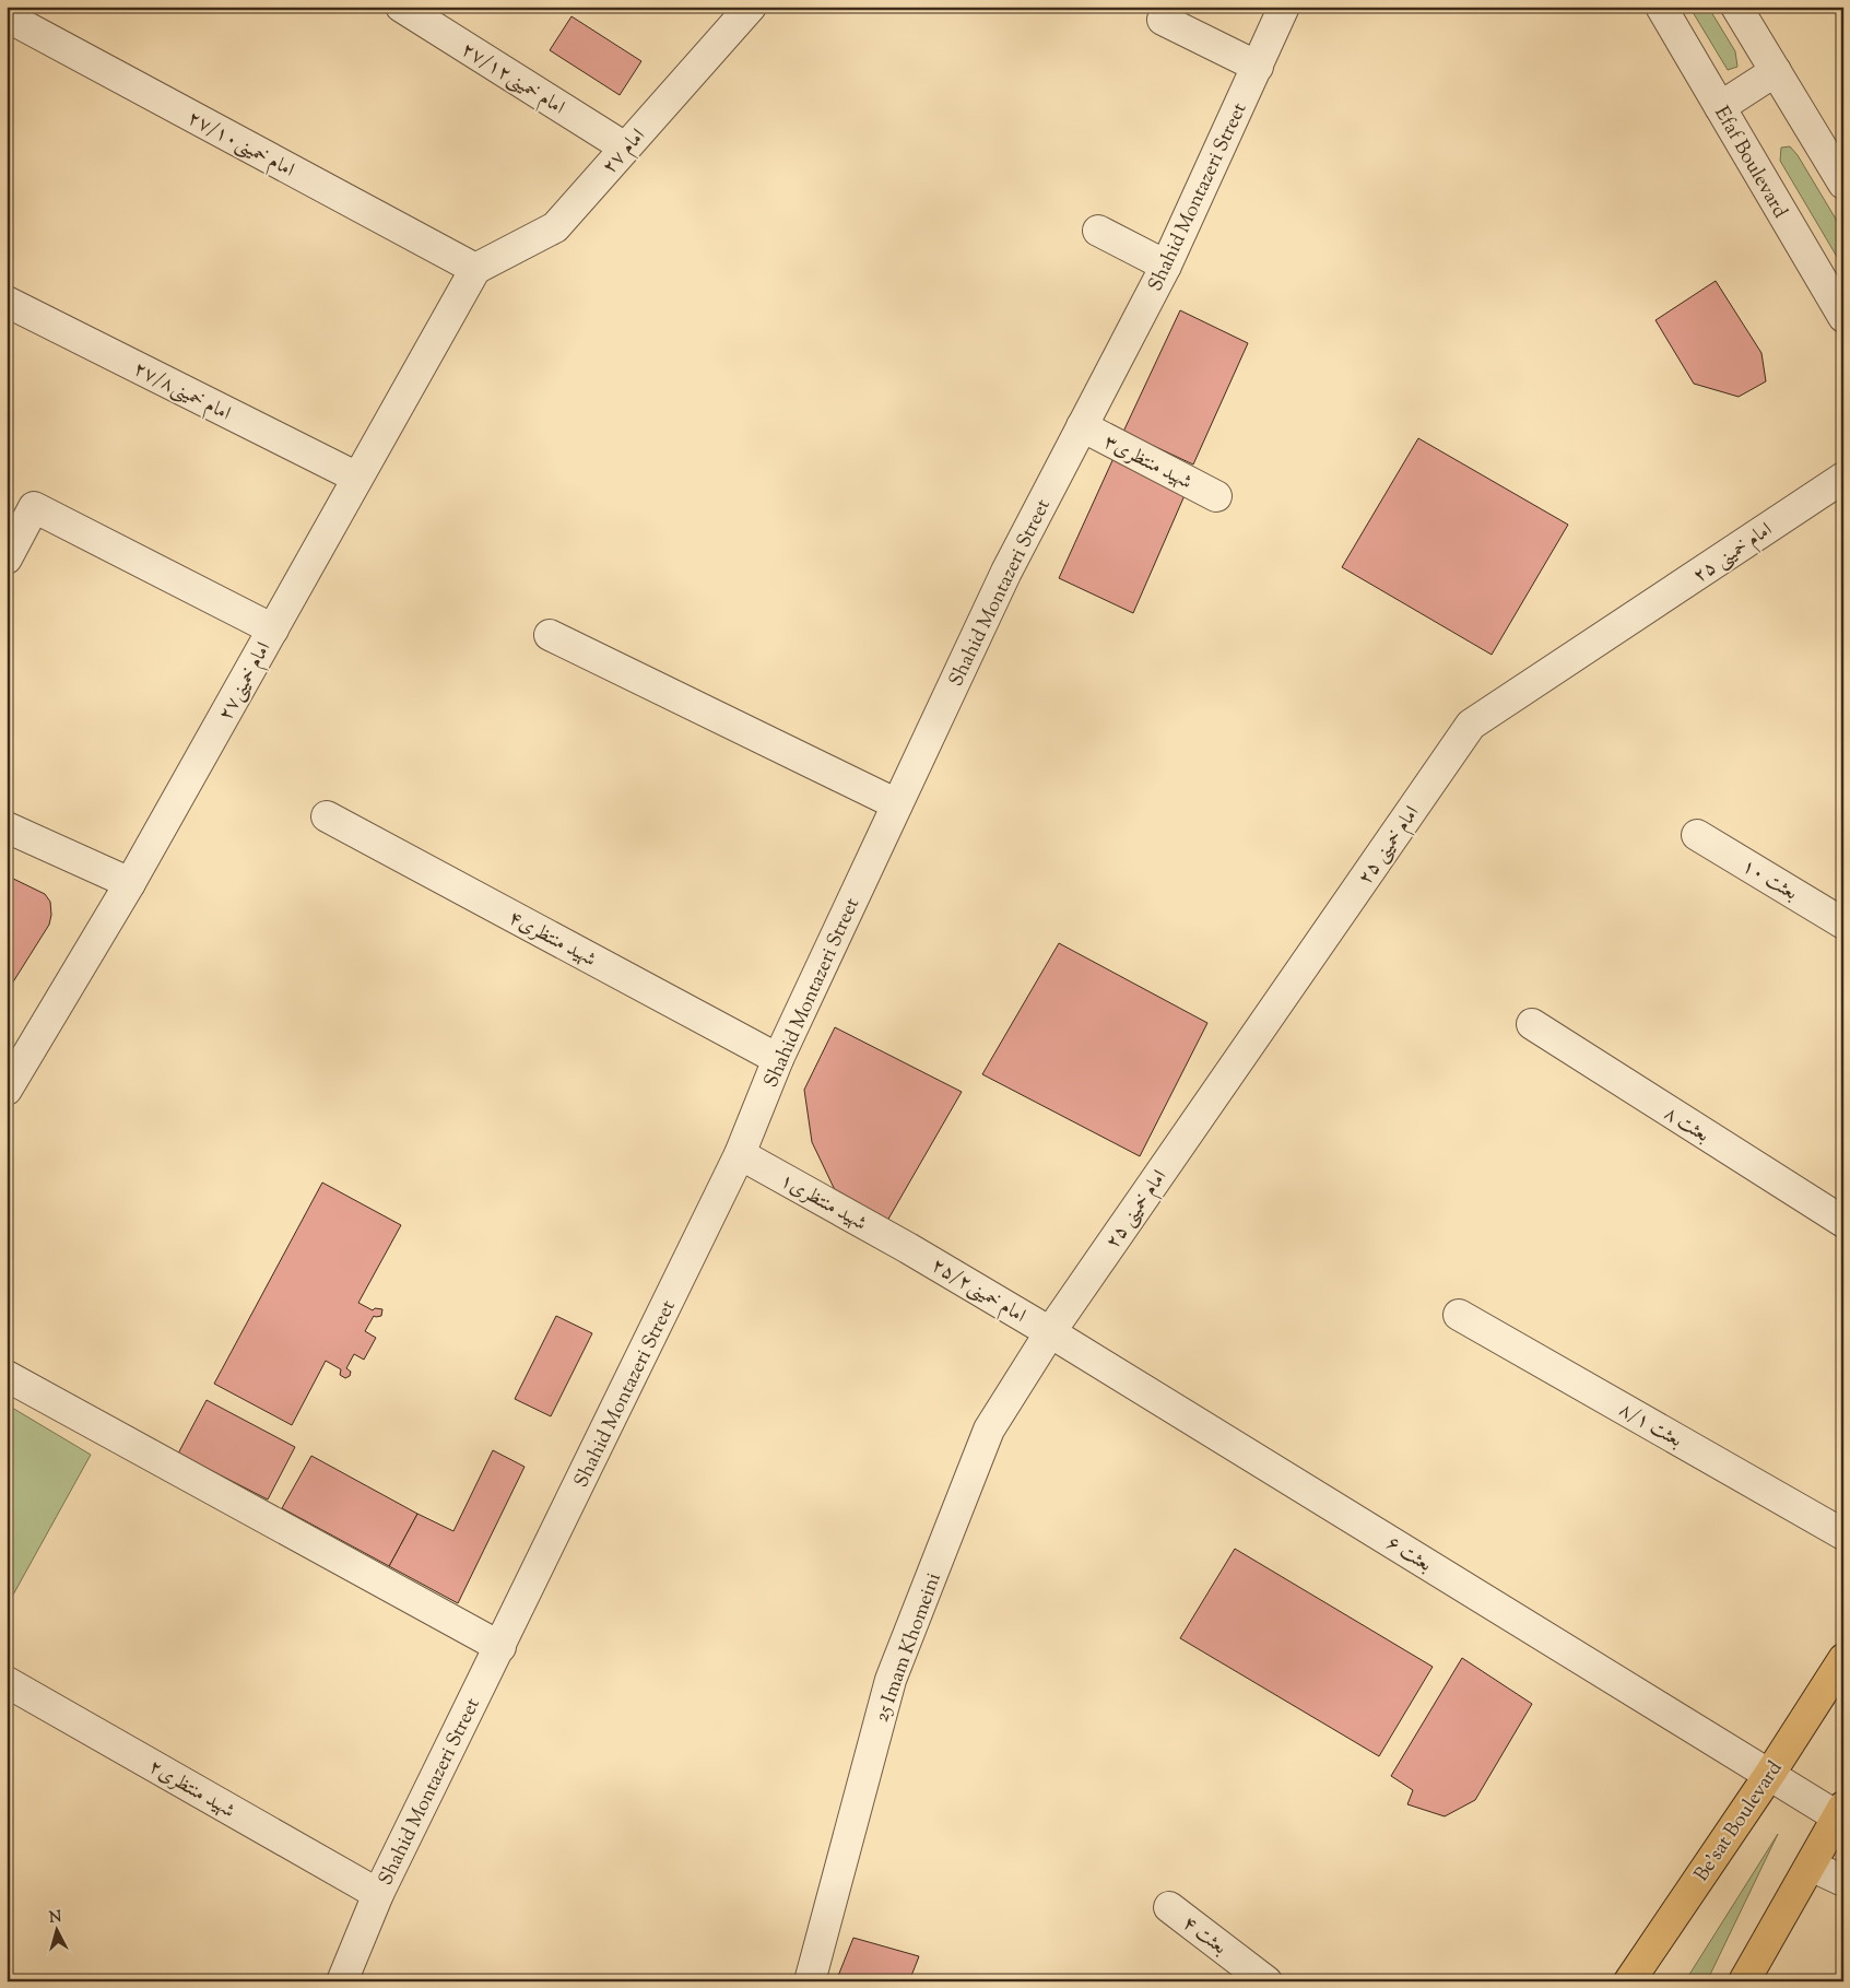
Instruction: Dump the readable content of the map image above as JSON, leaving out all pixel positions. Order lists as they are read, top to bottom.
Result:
{
  "streets": {
    "main road": ["Be'sat Boulevard"],
    "street": [
      "امام خمینی۲۷/۱۲",
      "امام خمینی۲۷/۱۰",
      "امام ۲۷",
      "Efaf Boulevard",
      "Shahid Montazeri Street",
      "امام خمینی۲۷/۸",
      "شهید منتظری۳",
      "امام خمینی ۲۵",
      "امام خمینی۲۷",
      "بعثت ۱۰",
      "شهید منتظری۴",
      "بعثت ۸",
      "شهید منتظری۱",
      "امام خمینی۲۵/۲",
      "بعثت ۸/۱",
      "بعثت ۶",
      "25 Imam Khomeini",
      "شهید منتظری۲",
      "بعثت ۴"
    ]
  },
  "crossings": [
    ["امام خمینی۲۷/۱۲", "امام ۲۷"],
    ["امام خمینی۲۷/۱۰", "امام ۲۷"],
    ["امام خمینی۲۷/۱۰", "امام خمینی۲۷"],
    ["امام ۲۷", "امام خمینی۲۷"],
    ["Shahid Montazeri Street", "شهید منتظری۳"],
    ["Shahid Montazeri Street", "شهید منتظری۴"],
    ["Shahid Montazeri Street", "شهید منتظری۱"],
    ["Shahid Montazeri Street", "شهید منتظری۲"],
    ["امام خمینی۲۷/۸", "امام خمینی۲۷"],
    ["امام خمینی ۲۵", "امام خمینی۲۵/۲"],
    ["امام خمینی ۲۵", "بعثت ۶"],
    ["امام خمینی ۲۵", "25 Imam Khomeini"],
    ["شهید منتظری۱", "امام خمینی۲۵/۲"],
    ["امام خمینی۲۵/۲", "بعثت ۶"],
    ["امام خمینی۲۵/۲", "25 Imam Khomeini"],
    ["بعثت ۶", "25 Imam Khomeini"],
    ["بعثت ۶", "Be'sat Boulevard"]
  ],
  "north": "top"
}
